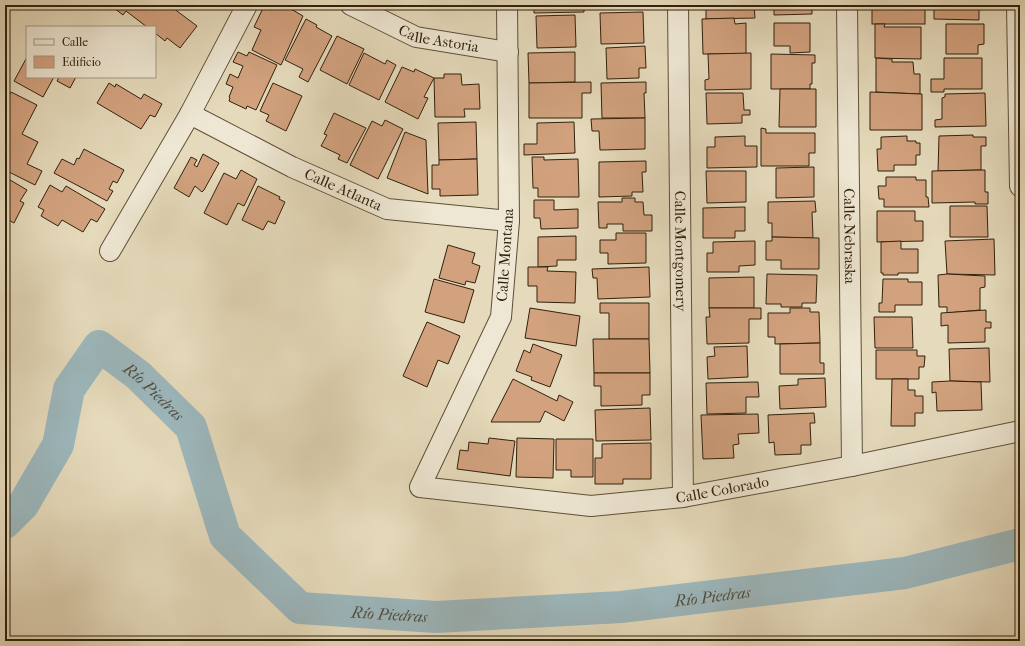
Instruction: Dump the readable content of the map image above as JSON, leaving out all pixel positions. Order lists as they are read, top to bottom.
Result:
{
  "streets": {
    "street": [
      "Calle Astoria",
      "Calle Atlanta",
      "Calle Nebraska",
      "Calle Montgomery",
      "Calle Montana",
      "Calle Colorado"
    ]
  },
  "crossings": [
    ["Calle Astoria", "Calle Montana"],
    ["Calle Atlanta", "Calle Montana"],
    ["Calle Nebraska", "Calle Colorado"],
    ["Calle Montgomery", "Calle Colorado"],
    ["Calle Montana", "Calle Colorado"]
  ],
  "water": ["Río Piedras"],
  "legend": ["Calle", "Edificio"]
}
